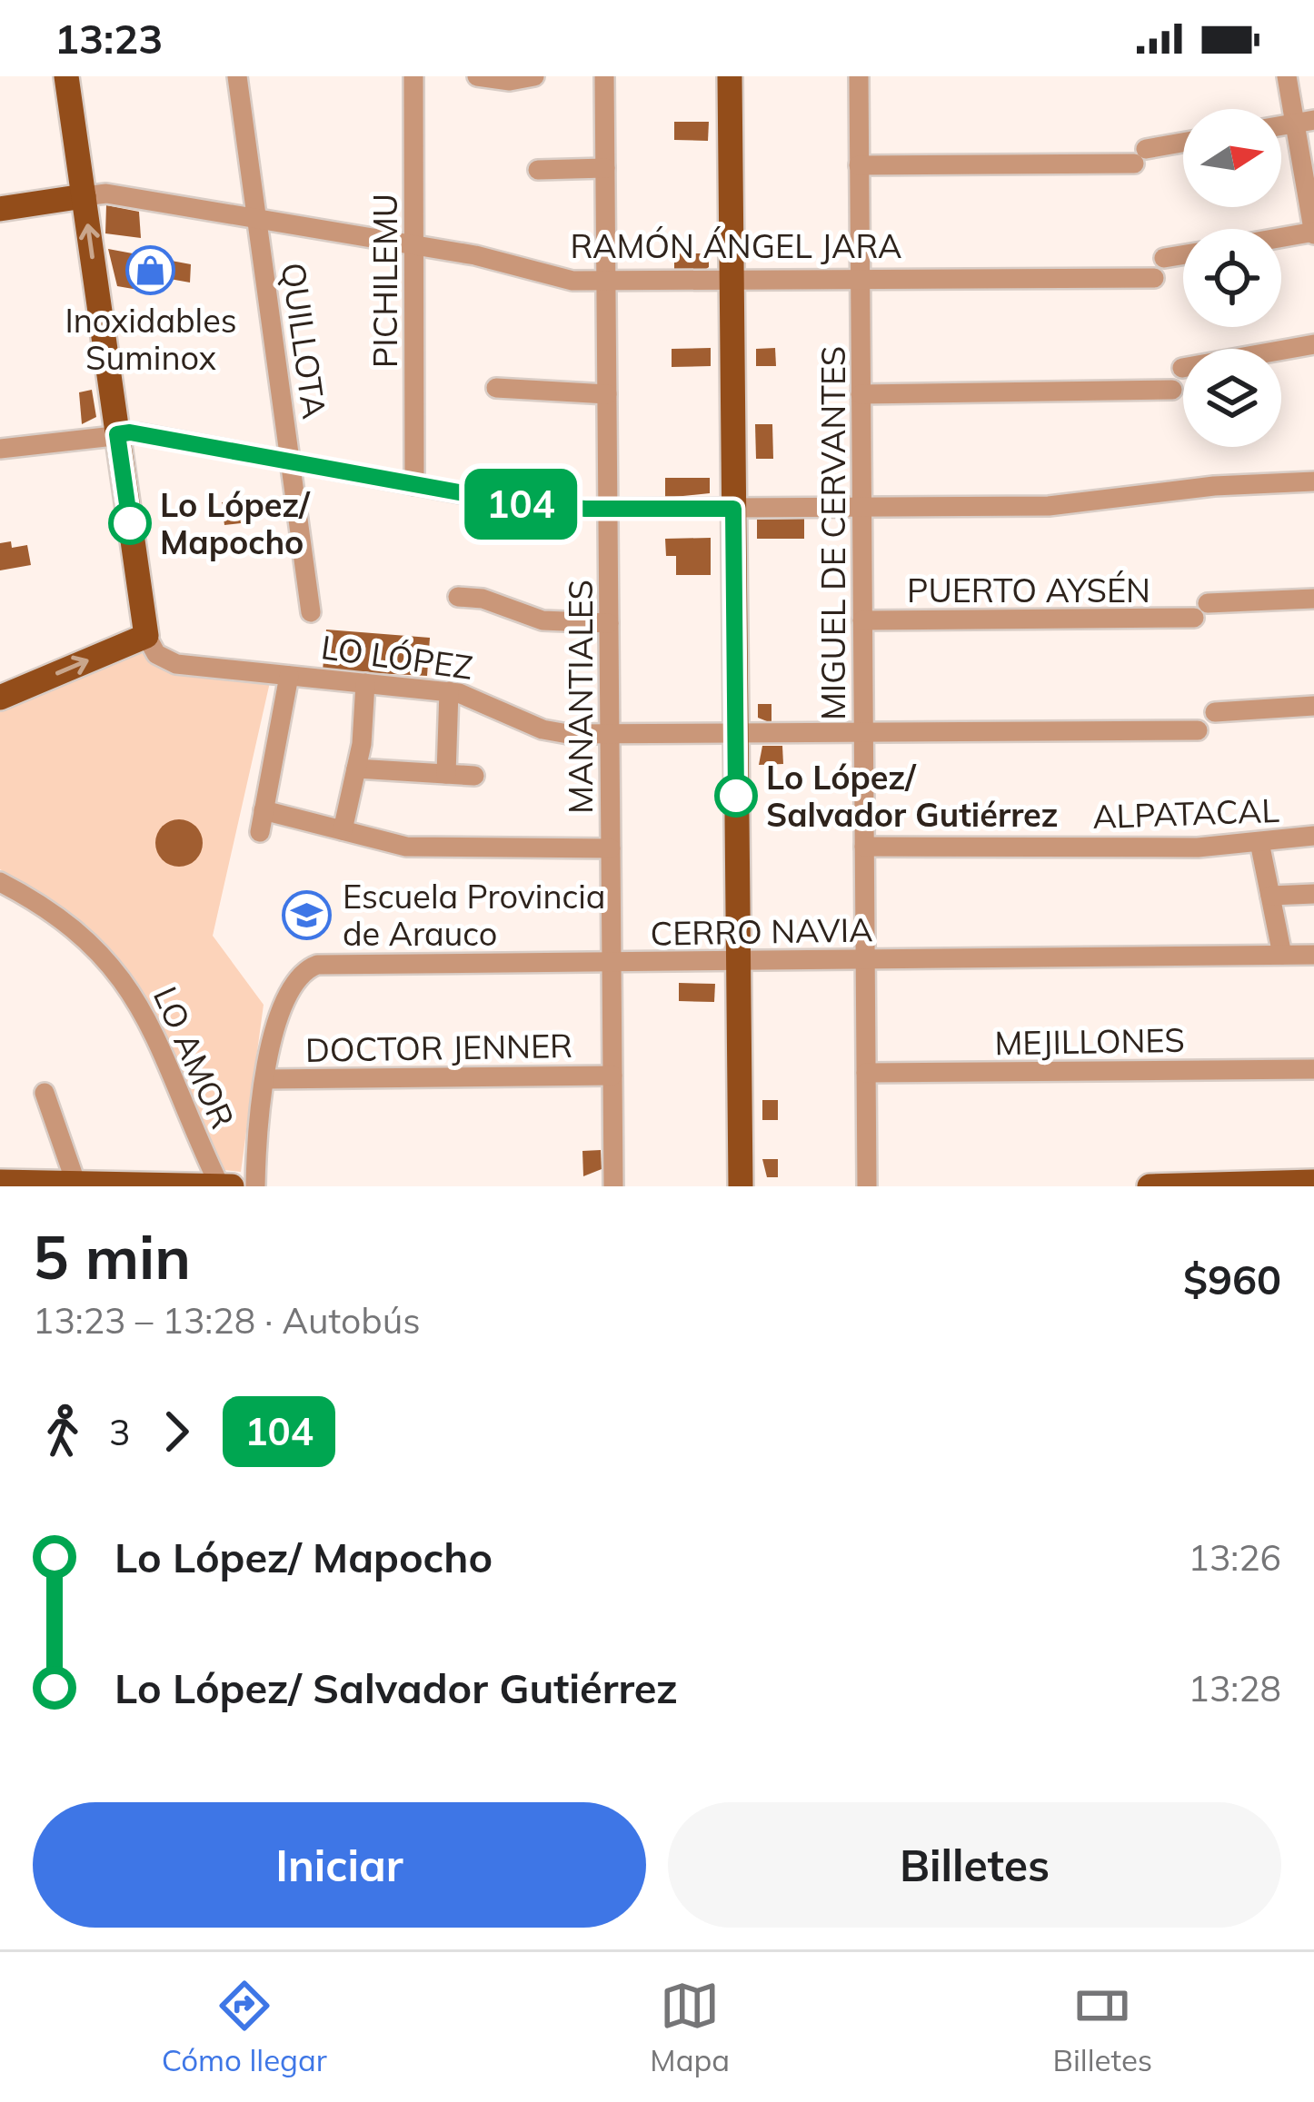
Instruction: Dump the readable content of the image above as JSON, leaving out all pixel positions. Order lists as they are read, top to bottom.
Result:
{
  "streets": {
    "main road": ["RAMÓN ÁNGEL JARA"],
    "street": [
      "PICHILEMU",
      "QUILLOTA",
      "MIGUEL DE CERVANTES",
      "PUERTO AYSÉN",
      "LO LÓPEZ",
      "MANANTIALES",
      "ALPATACAL",
      "CERRO NAVIA",
      "MEJILLONES",
      "DOCTOR JENNER",
      "LO AMOR"
    ]
  },
  "crossings": [
    ["RAMÓN ÁNGEL JARA", "PICHILEMU"],
    ["RAMÓN ÁNGEL JARA", "QUILLOTA"],
    ["RAMÓN ÁNGEL JARA", "MIGUEL DE CERVANTES"],
    ["RAMÓN ÁNGEL JARA", "MANANTIALES"],
    ["MIGUEL DE CERVANTES", "PUERTO AYSÉN"],
    ["MIGUEL DE CERVANTES", "LO LÓPEZ"],
    ["MIGUEL DE CERVANTES", "ALPATACAL"],
    ["MIGUEL DE CERVANTES", "CERRO NAVIA"],
    ["MIGUEL DE CERVANTES", "MEJILLONES"],
    ["LO LÓPEZ", "MANANTIALES"],
    ["MANANTIALES", "CERRO NAVIA"],
    ["MANANTIALES", "DOCTOR JENNER"],
    ["CERRO NAVIA", "DOCTOR JENNER"]
  ],
  "places": {
    "shop": ["Inoxidables Suminox"],
    "other": ["Lo López/ Mapocho", "Lo López/ Salvador Gutiérrez"],
    "school or university": ["Escuela Provincia de Arauco"]
  },
  "lines": ["bus line 104"],
  "north": "right",
  "page": {
    "status": "13:23",
    "on_map": "104",
    "heading": ["5 min", "13:23 – 13:28 · Autobús", "$960"],
    "legs": ["3", "104"],
    "list": [
      {
        "name": "Lo López/ Mapocho",
        "value": "13:26"
      },
      {
        "name": "Lo López/ Salvador Gutiérrez",
        "value": "13:28"
      }
    ],
    "buttons": ["Iniciar", "Billetes"],
    "tabs": ["Cómo llegar", "Mapa", "Billetes"]
  }
}
